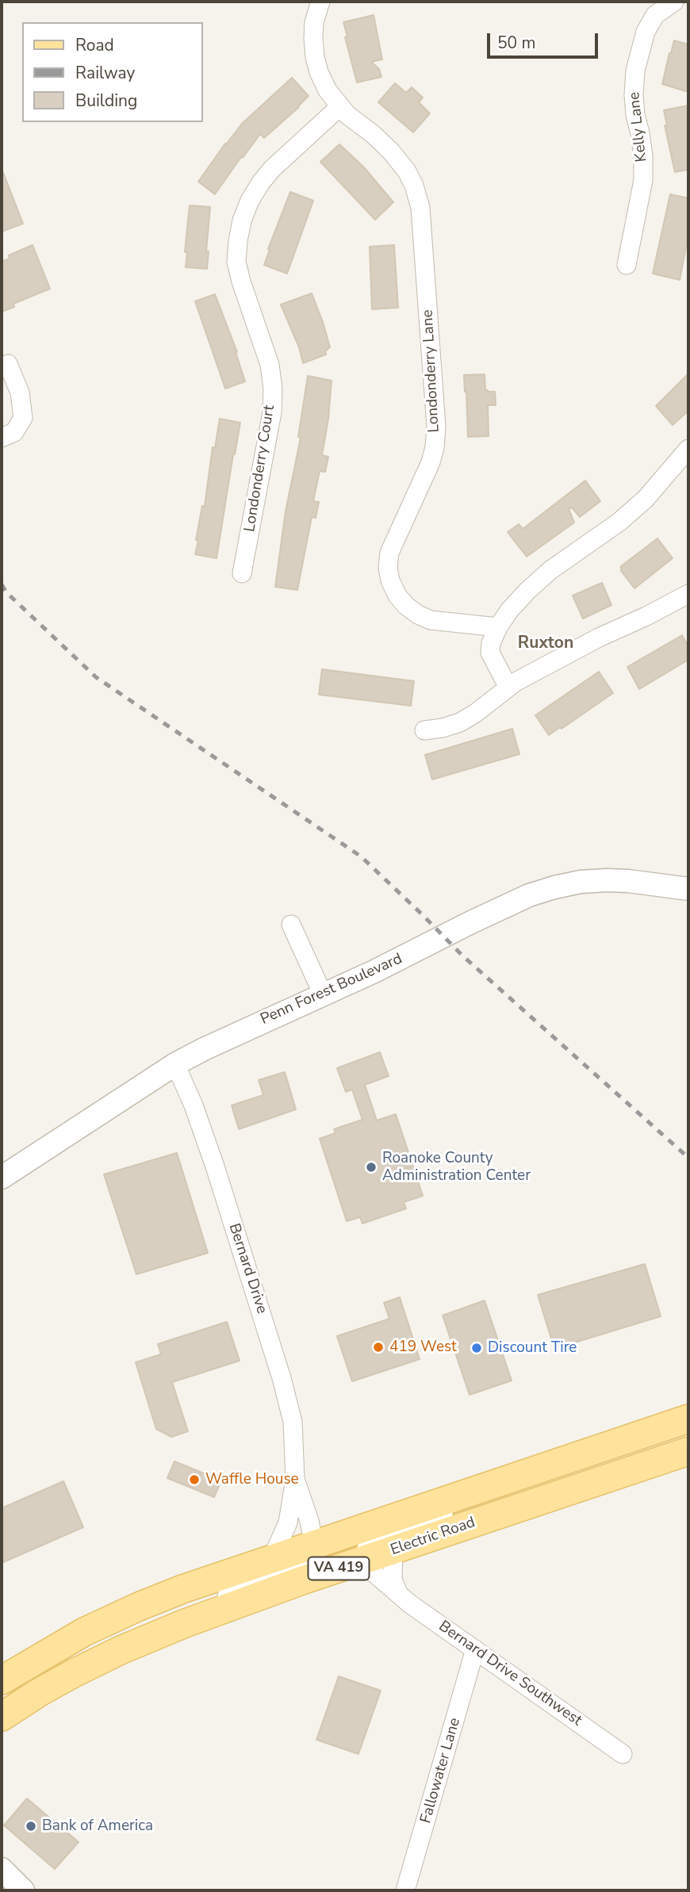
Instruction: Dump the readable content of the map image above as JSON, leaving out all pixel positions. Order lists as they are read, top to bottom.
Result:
{
  "streets": {
    "main road": ["Electric Road", "VA 419"],
    "street": [
      "Kelly Lane",
      "Londonderry Lane",
      "Londonderry Court",
      "Penn Forest Boulevard",
      "Bernard Drive",
      "Bernard Drive Southwest",
      "Fallowater Lane"
    ]
  },
  "crossings": [
    ["Londonderry Lane", "Londonderry Court"],
    ["Penn Forest Boulevard", "Bernard Drive"],
    ["Bernard Drive", "Electric Road"],
    ["Electric Road", "Bernard Drive Southwest"],
    ["Bernard Drive Southwest", "Fallowater Lane"]
  ],
  "districts": ["Ruxton"],
  "places": [
    "Roanoke County Administration Center",
    "419 West",
    "Discount Tire",
    "Waffle House",
    "Bank of America"
  ],
  "legend": ["Road", "Railway", "Building"],
  "scale_bar": "50 m"
}
